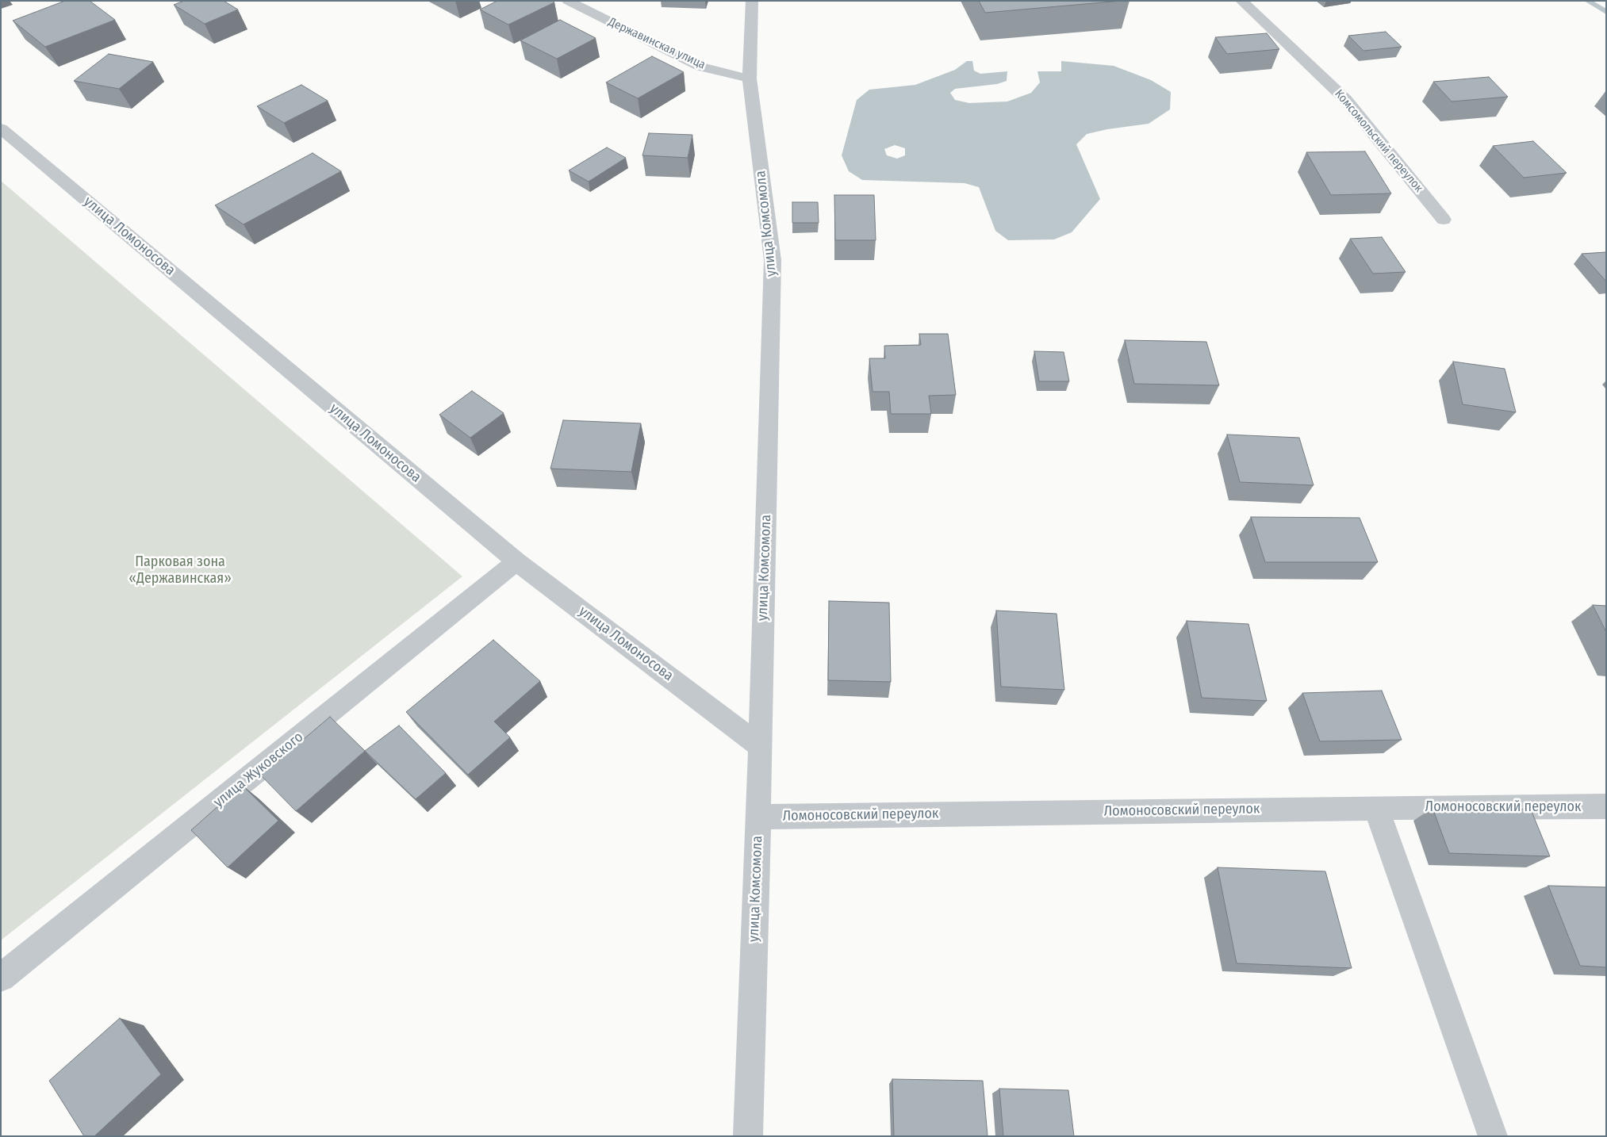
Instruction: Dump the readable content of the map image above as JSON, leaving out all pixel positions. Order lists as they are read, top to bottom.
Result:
{
  "streets": {
    "street": [
      "Державинская улица",
      "Комсомольский переулок",
      "улица Комсомола",
      "улица Ломоносова",
      "улица Жуковского",
      "Ломоносовский переулок"
    ]
  },
  "crossings": [
    ["Державинская улица", "улица Комсомола"],
    ["улица Комсомола", "улица Ломоносова"],
    ["улица Комсомола", "Ломоносовский переулок"],
    ["улица Ломоносова", "улица Жуковского"]
  ],
  "parks": ["Парковая зона «Державинская»"]
}
